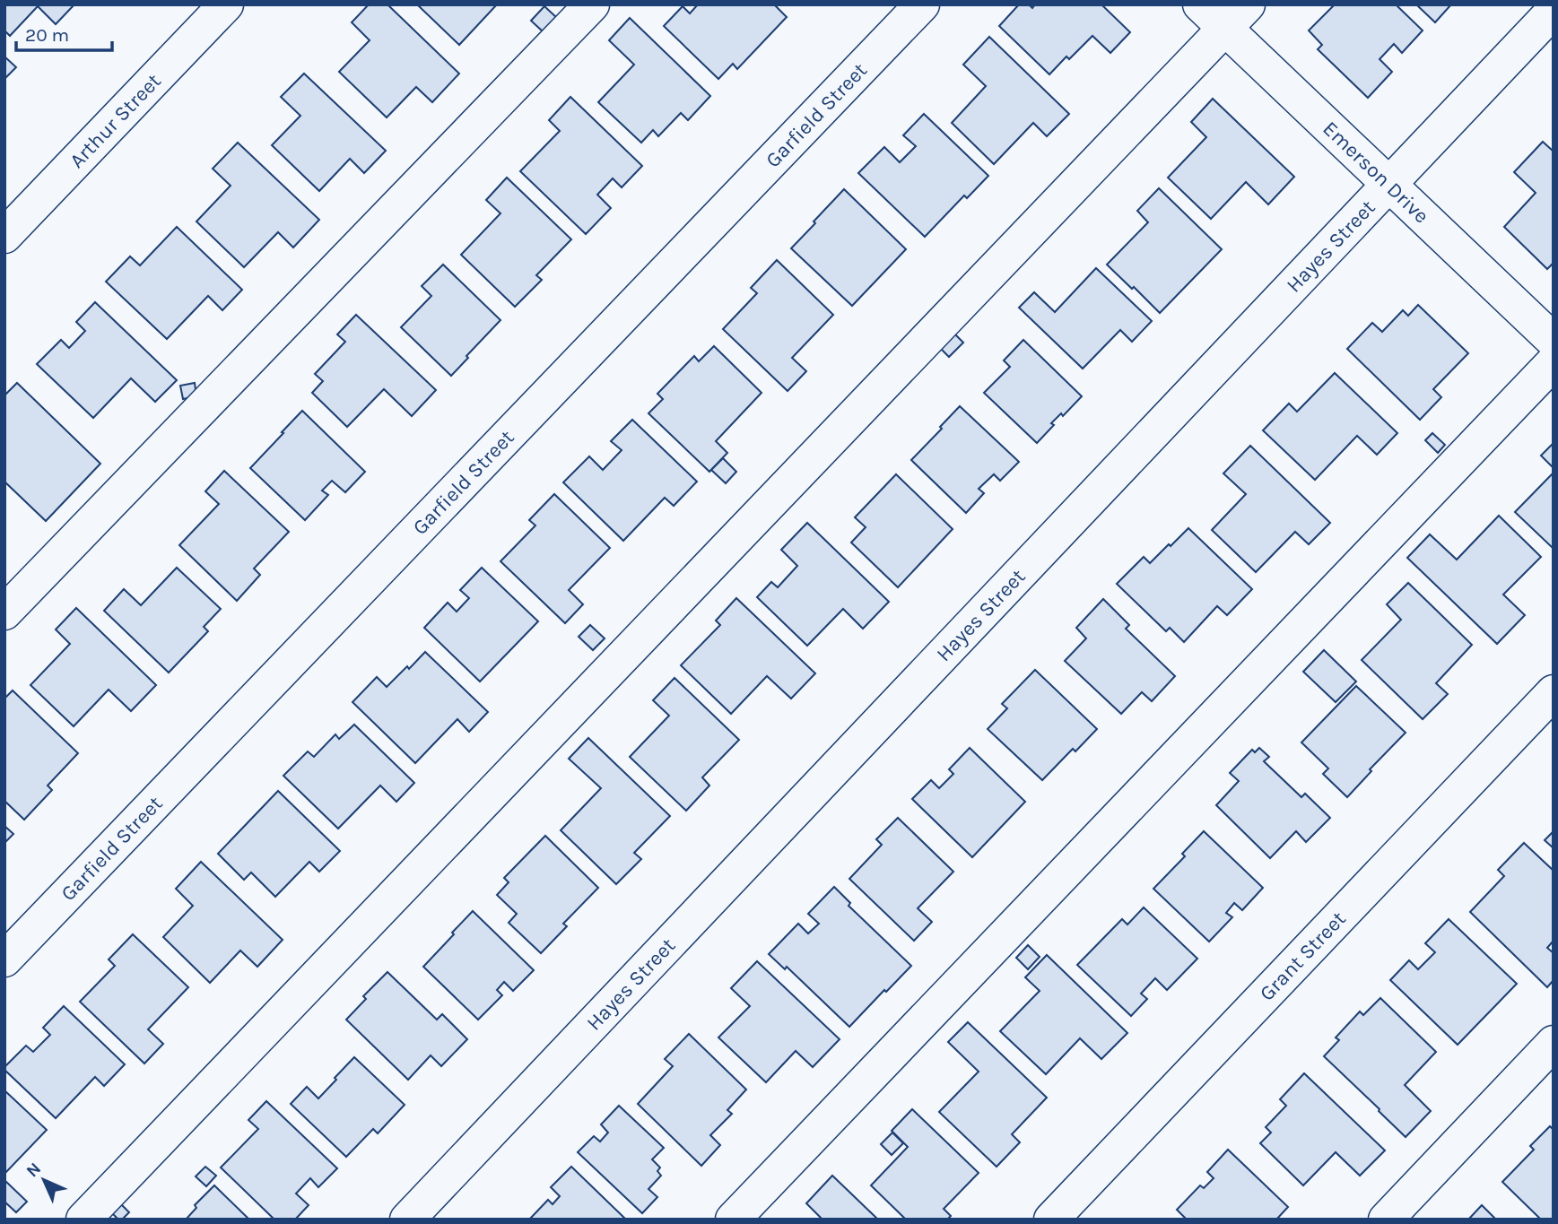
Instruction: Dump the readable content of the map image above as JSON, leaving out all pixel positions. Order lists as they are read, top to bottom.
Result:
{
  "streets": {
    "street": [
      "Garfield Street",
      "Arthur Street",
      "Emerson Drive",
      "Hayes Street",
      "Grant Street"
    ]
  },
  "crossings": [
    ["Emerson Drive", "Hayes Street"]
  ],
  "scale_bar": "20 m",
  "north": "top left"
}
